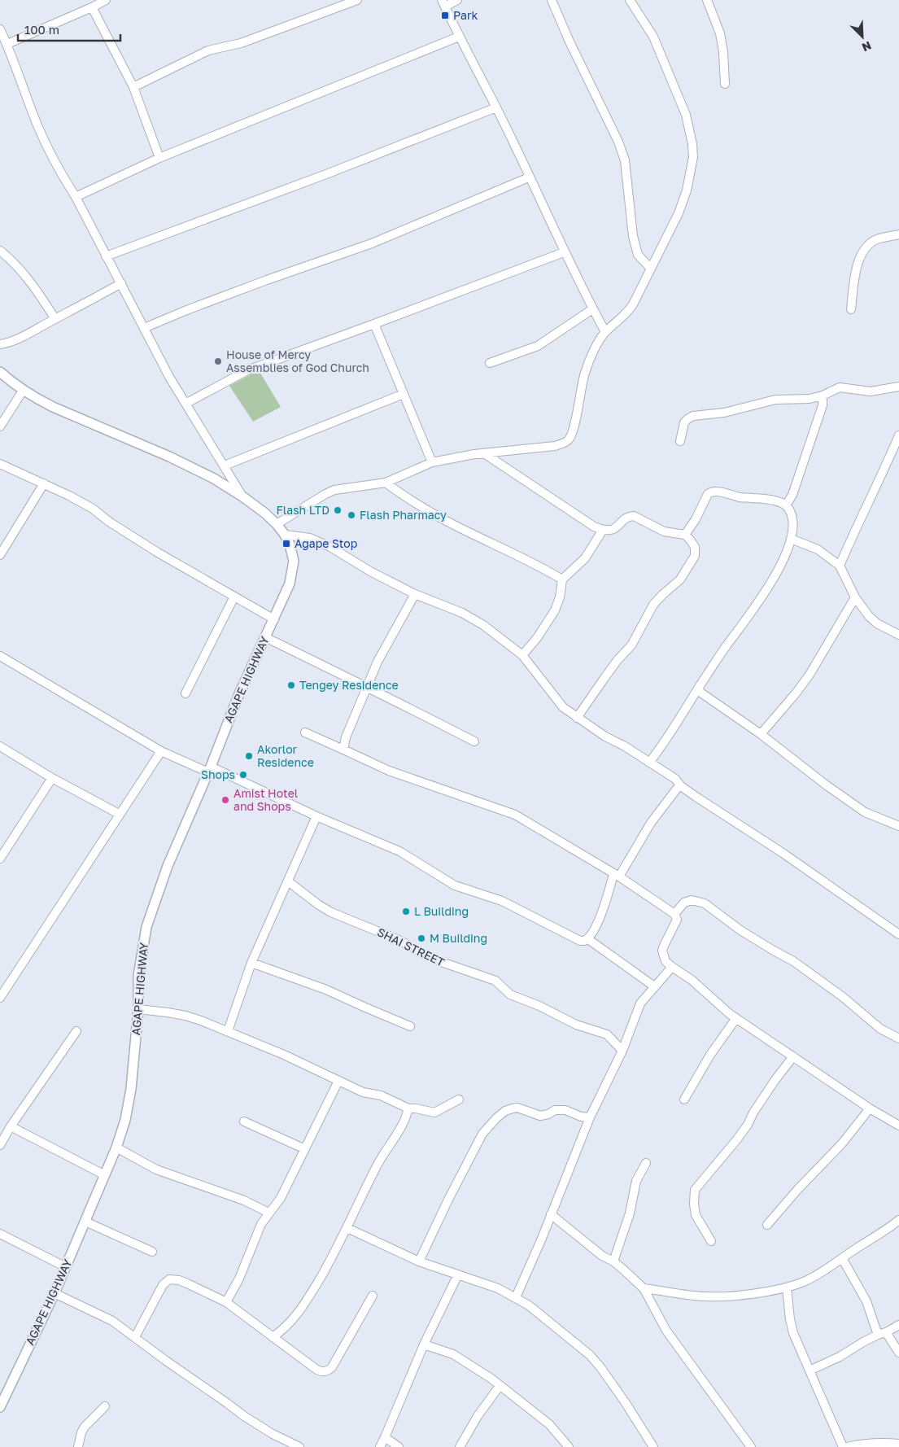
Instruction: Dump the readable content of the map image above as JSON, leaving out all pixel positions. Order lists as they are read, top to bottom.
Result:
{
  "streets": {
    "street": ["AGAPE HIGHWAY", "SHAI STREET"]
  },
  "places": {
    "transit": ["Park", "Agape Stop"],
    "other": [
      "House of Mercy Assemblies of God Church",
      "Flash LTD",
      "Flash Pharmacy",
      "Tengey Residence",
      "Akorlor Residence",
      "Shops",
      "Amist Hotel and Shops",
      "L Building",
      "M Building"
    ]
  },
  "scale_bar": "100 m",
  "north": "bottom right"
}
